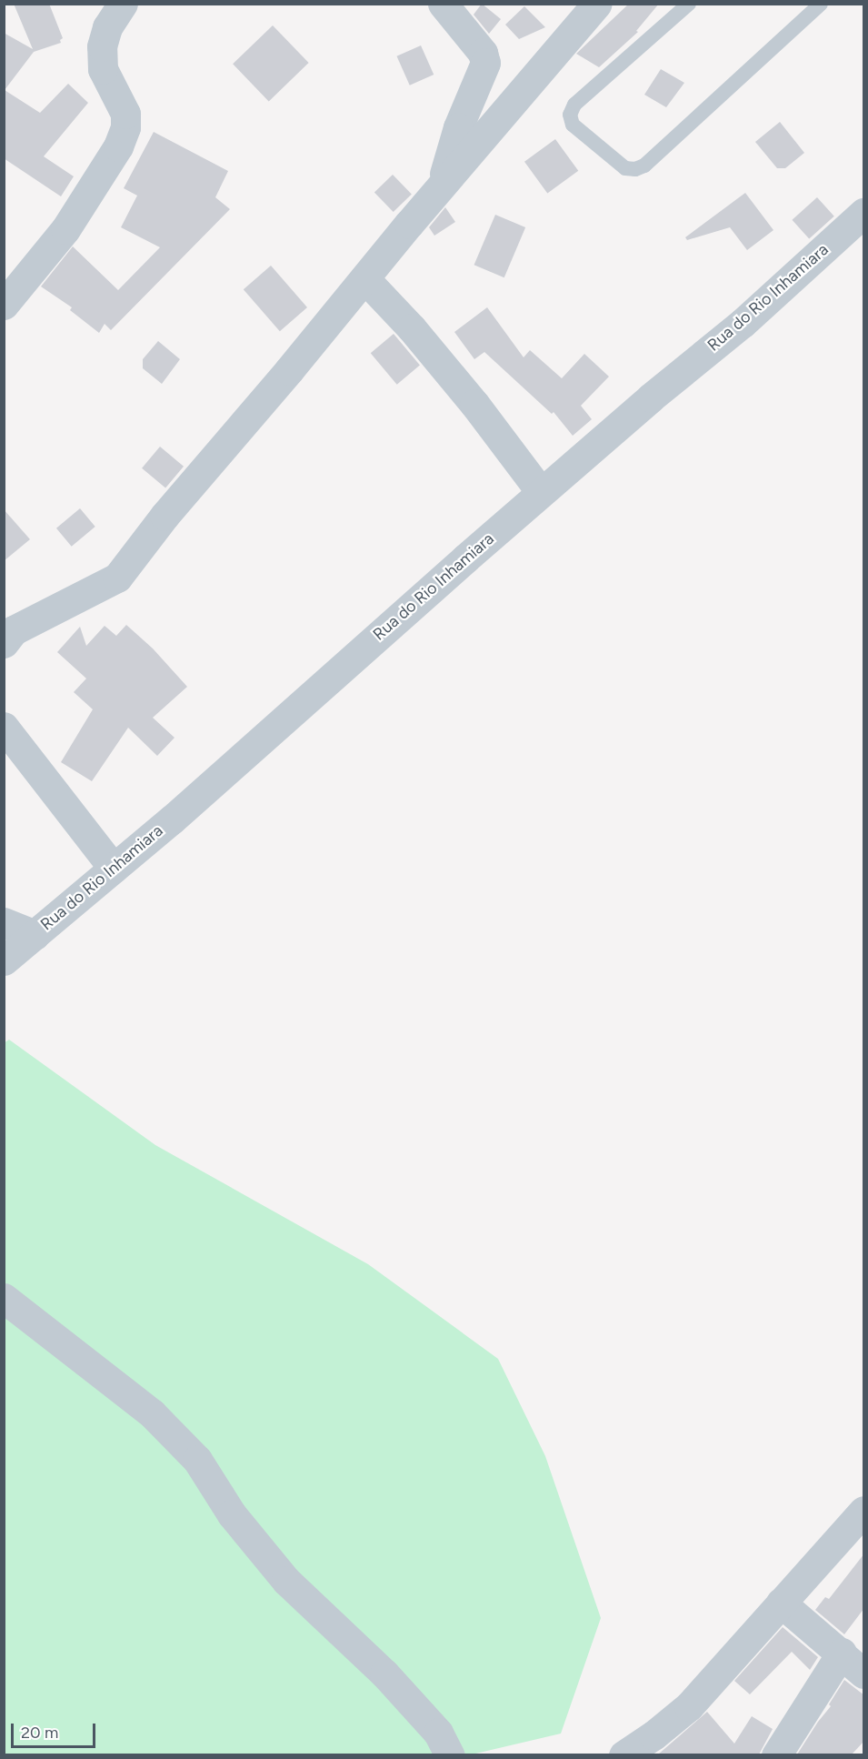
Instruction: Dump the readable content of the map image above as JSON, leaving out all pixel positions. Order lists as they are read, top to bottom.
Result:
{
  "streets": {
    "street": ["Rua do Rio Inhamiara"]
  },
  "scale_bar": "20 m"
}
